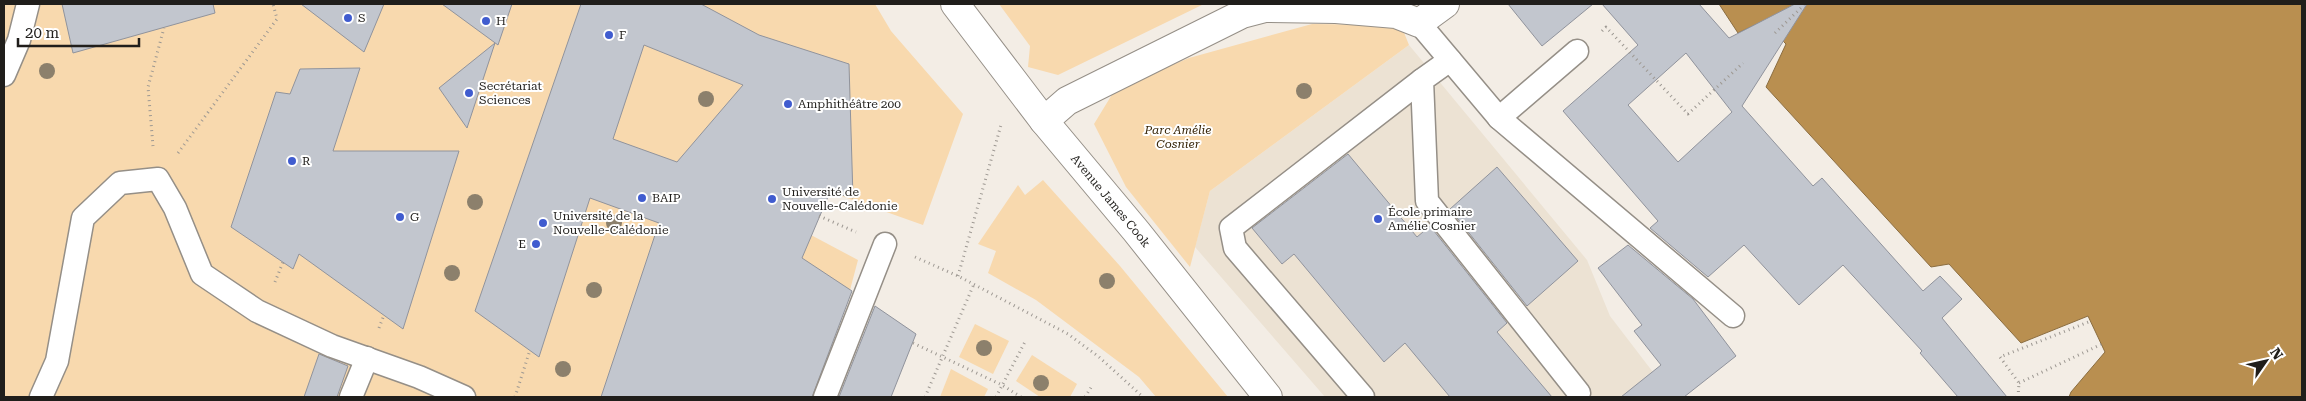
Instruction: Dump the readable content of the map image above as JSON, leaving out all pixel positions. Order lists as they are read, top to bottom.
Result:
{
  "streets": {
    "main road": ["Avenue James Cook"]
  },
  "parks": ["Parc Amélie Cosnier"],
  "places": [
    "S",
    "H",
    "F",
    "Secrétariat Sciences",
    "Amphithéâtre 200",
    "R",
    "BAIP",
    "Université de Nouvelle-Calédonie",
    "G",
    "École primaire Amélie Cosnier",
    "Université de la Nouvelle-Calédonie",
    "E"
  ],
  "scale_bar": "20 m",
  "north": "top right"
}
